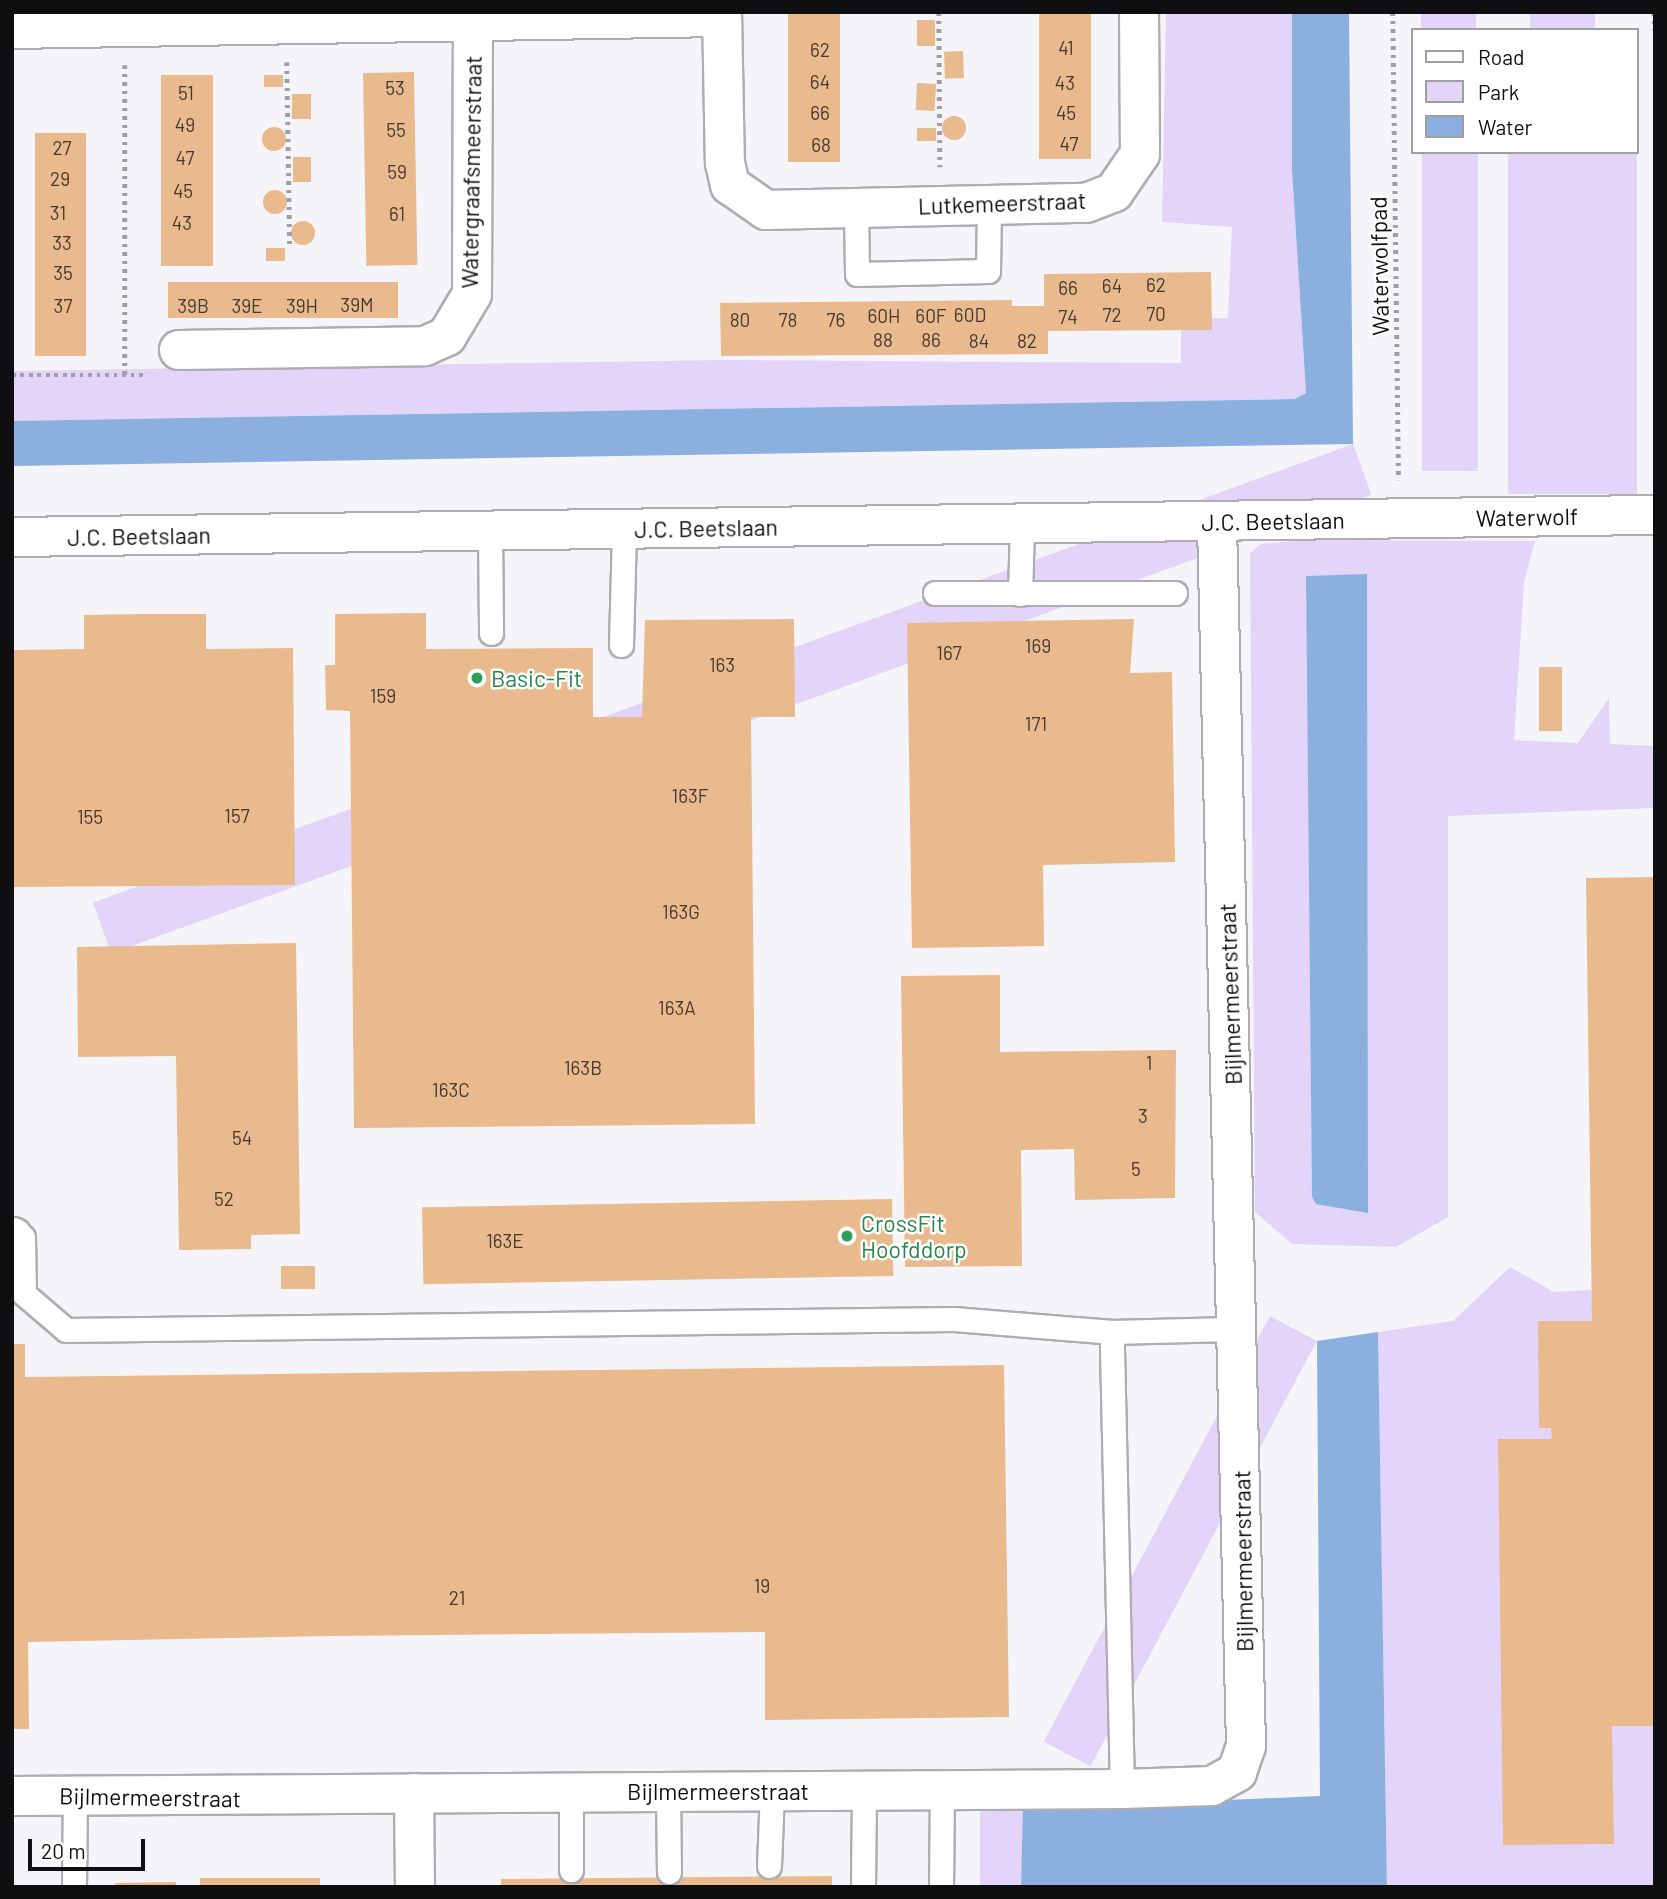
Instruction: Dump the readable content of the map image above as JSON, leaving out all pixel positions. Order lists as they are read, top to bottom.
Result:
{
  "streets": {
    "street": [
      "Watergraafsmeerstraat",
      "Lutkemeerstraat",
      "Waterwolf",
      "J.C. Beetslaan",
      "Bijlmermeerstraat"
    ],
    "path": ["Waterwolfpad"]
  },
  "crossings": [
    ["Watergraafsmeerstraat", "Lutkemeerstraat"],
    ["Waterwolfpad", "Waterwolf"],
    ["Waterwolfpad", "J.C. Beetslaan"],
    ["Waterwolf", "J.C. Beetslaan"],
    ["J.C. Beetslaan", "Bijlmermeerstraat"]
  ],
  "places": ["Basic-Fit", "CrossFit Hoofddorp"],
  "house_numbers": [
    "41",
    "62",
    "64",
    "43",
    "53",
    "51",
    "66",
    "45",
    "49",
    "55",
    "47",
    "68",
    "27",
    "47",
    "59",
    "29",
    "45",
    "31",
    "61",
    "43",
    "33",
    "35",
    "62",
    "64",
    "66",
    "39M",
    "37",
    "39B",
    "39E",
    "39H",
    "70",
    "60D",
    "72",
    "60H",
    "60F",
    "74",
    "80",
    "78",
    "76",
    "88",
    "86",
    "84",
    "82",
    "169",
    "167",
    "163",
    "159",
    "171",
    "163F",
    "157",
    "155",
    "163G",
    "163A",
    "1",
    "163B",
    "163C",
    "3",
    "54",
    "5",
    "52",
    "163E",
    "19",
    "21"
  ],
  "legend": ["Road", "Park", "Water"],
  "scale_bar": "20 m"
}
